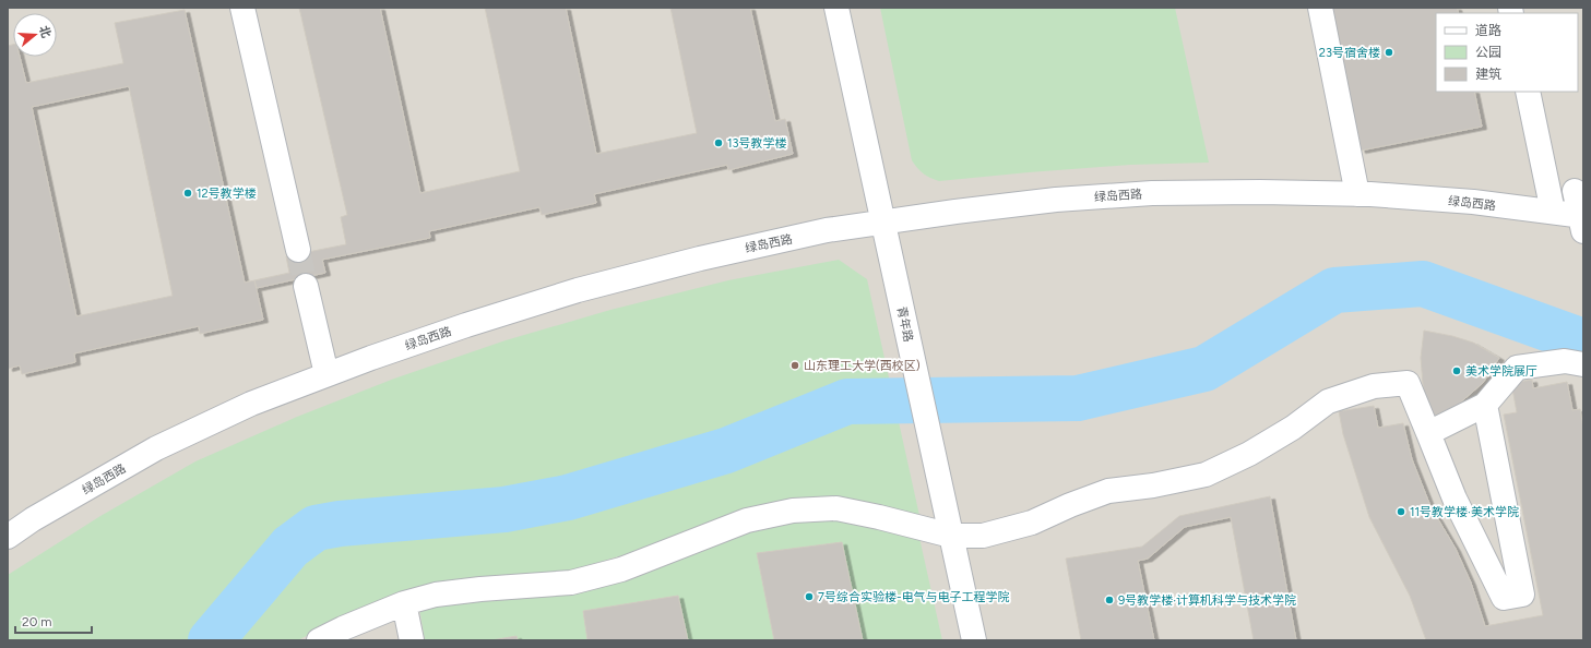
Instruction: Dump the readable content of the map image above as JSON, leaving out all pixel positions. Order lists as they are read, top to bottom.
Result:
{
  "streets": {
    "street": ["绿岛西路", "青年路"]
  },
  "crossings": [
    ["绿岛西路", "青年路"]
  ],
  "places": [
    "23号宿舍楼",
    "13号教学楼",
    "12号教学楼",
    "山东理工大学(西校区)",
    "美术学院展厅",
    "11号教学楼·美术学院",
    "7号综合实验楼-电气与电子工程学院",
    "9号教学楼·计算机科学与技术学院"
  ],
  "legend": ["道路", "公园", "建筑"],
  "scale_bar": "20 m",
  "north": "right"
}
